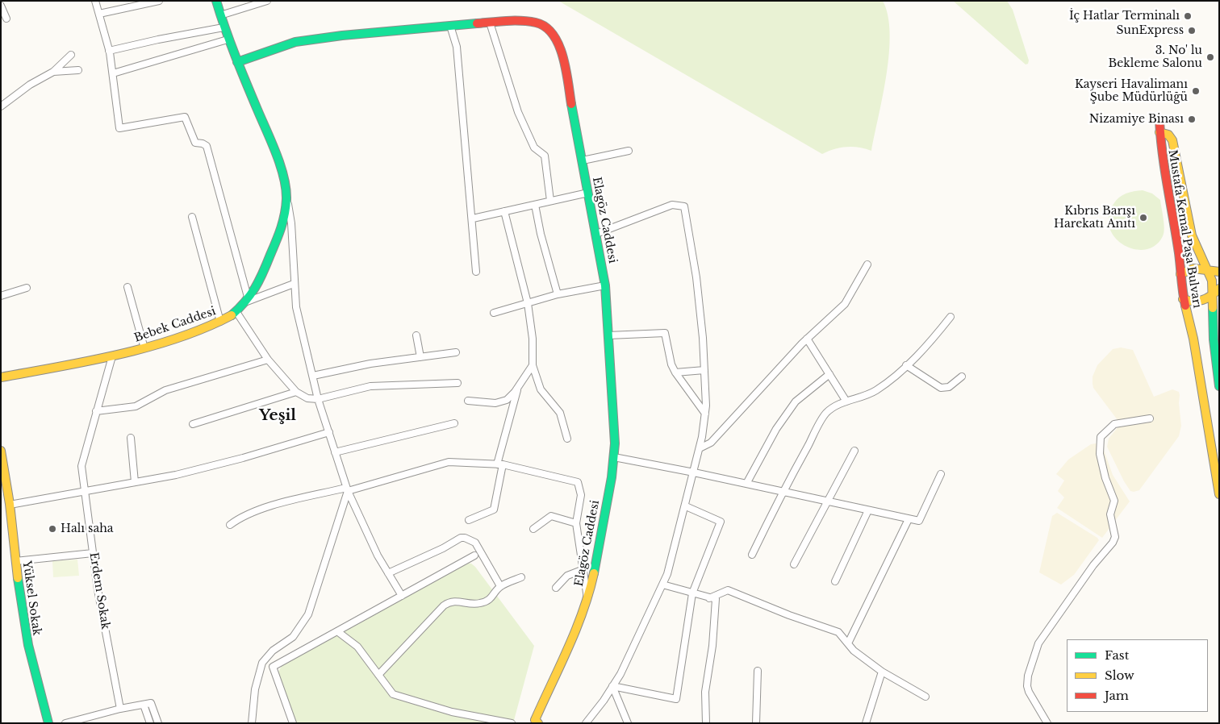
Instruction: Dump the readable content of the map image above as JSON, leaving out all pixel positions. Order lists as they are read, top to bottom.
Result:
{
  "streets": {
    "street": [
      "Elagöz Caddesi",
      "Mustafa Kemal Paşa Bulvarı",
      "Bebek Caddesi",
      "Erdem Sokak",
      "Yüksel Sokak"
    ]
  },
  "crossings": [
    ["Elagöz Caddesi", "Bebek Caddesi"],
    ["Bebek Caddesi", "Erdem Sokak"]
  ],
  "districts": ["Yeşil"],
  "places": [
    "İç Hatlar Terminalı",
    "SunExpress",
    "3. No' lu Bekleme Salonu",
    "Kayseri Havalimanı Şube Müdürlüğü",
    "Nizamiye Binası",
    "Kıbrıs Barışı Harekatı Anıtı",
    "Halı saha"
  ],
  "legend": ["Fast", "Slow", "Jam"]
}
